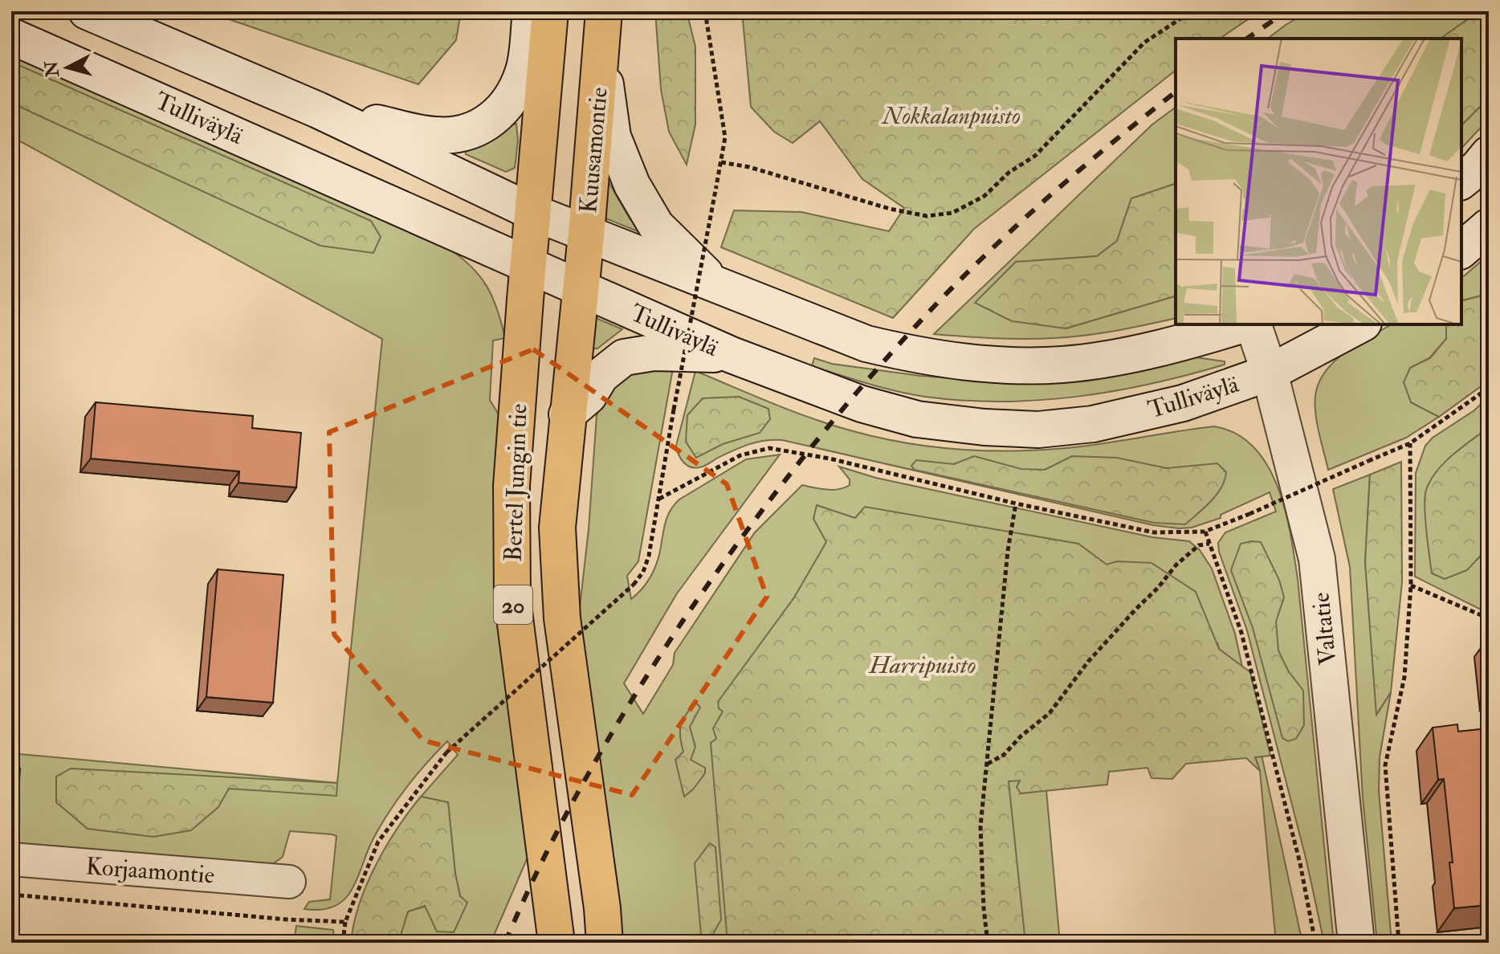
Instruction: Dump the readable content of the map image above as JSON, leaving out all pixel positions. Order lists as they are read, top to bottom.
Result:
{
  "streets": {
    "highway": ["Kuusamontie", "Bertel Jungin tie", "20"],
    "main road": ["Tulliväylä", "Valtatie"],
    "street": ["Korjaamontie"]
  },
  "crossings": [
    ["Tulliväylä", "Kuusamontie"],
    ["Tulliväylä", "Bertel Jungin tie"],
    ["Tulliväylä", "Valtatie"],
    ["Kuusamontie", "Bertel Jungin tie"],
    ["Bertel Jungin tie", "20"]
  ],
  "parks": ["Nokkalanpuisto", "Harripuisto"],
  "north": "left"
}
